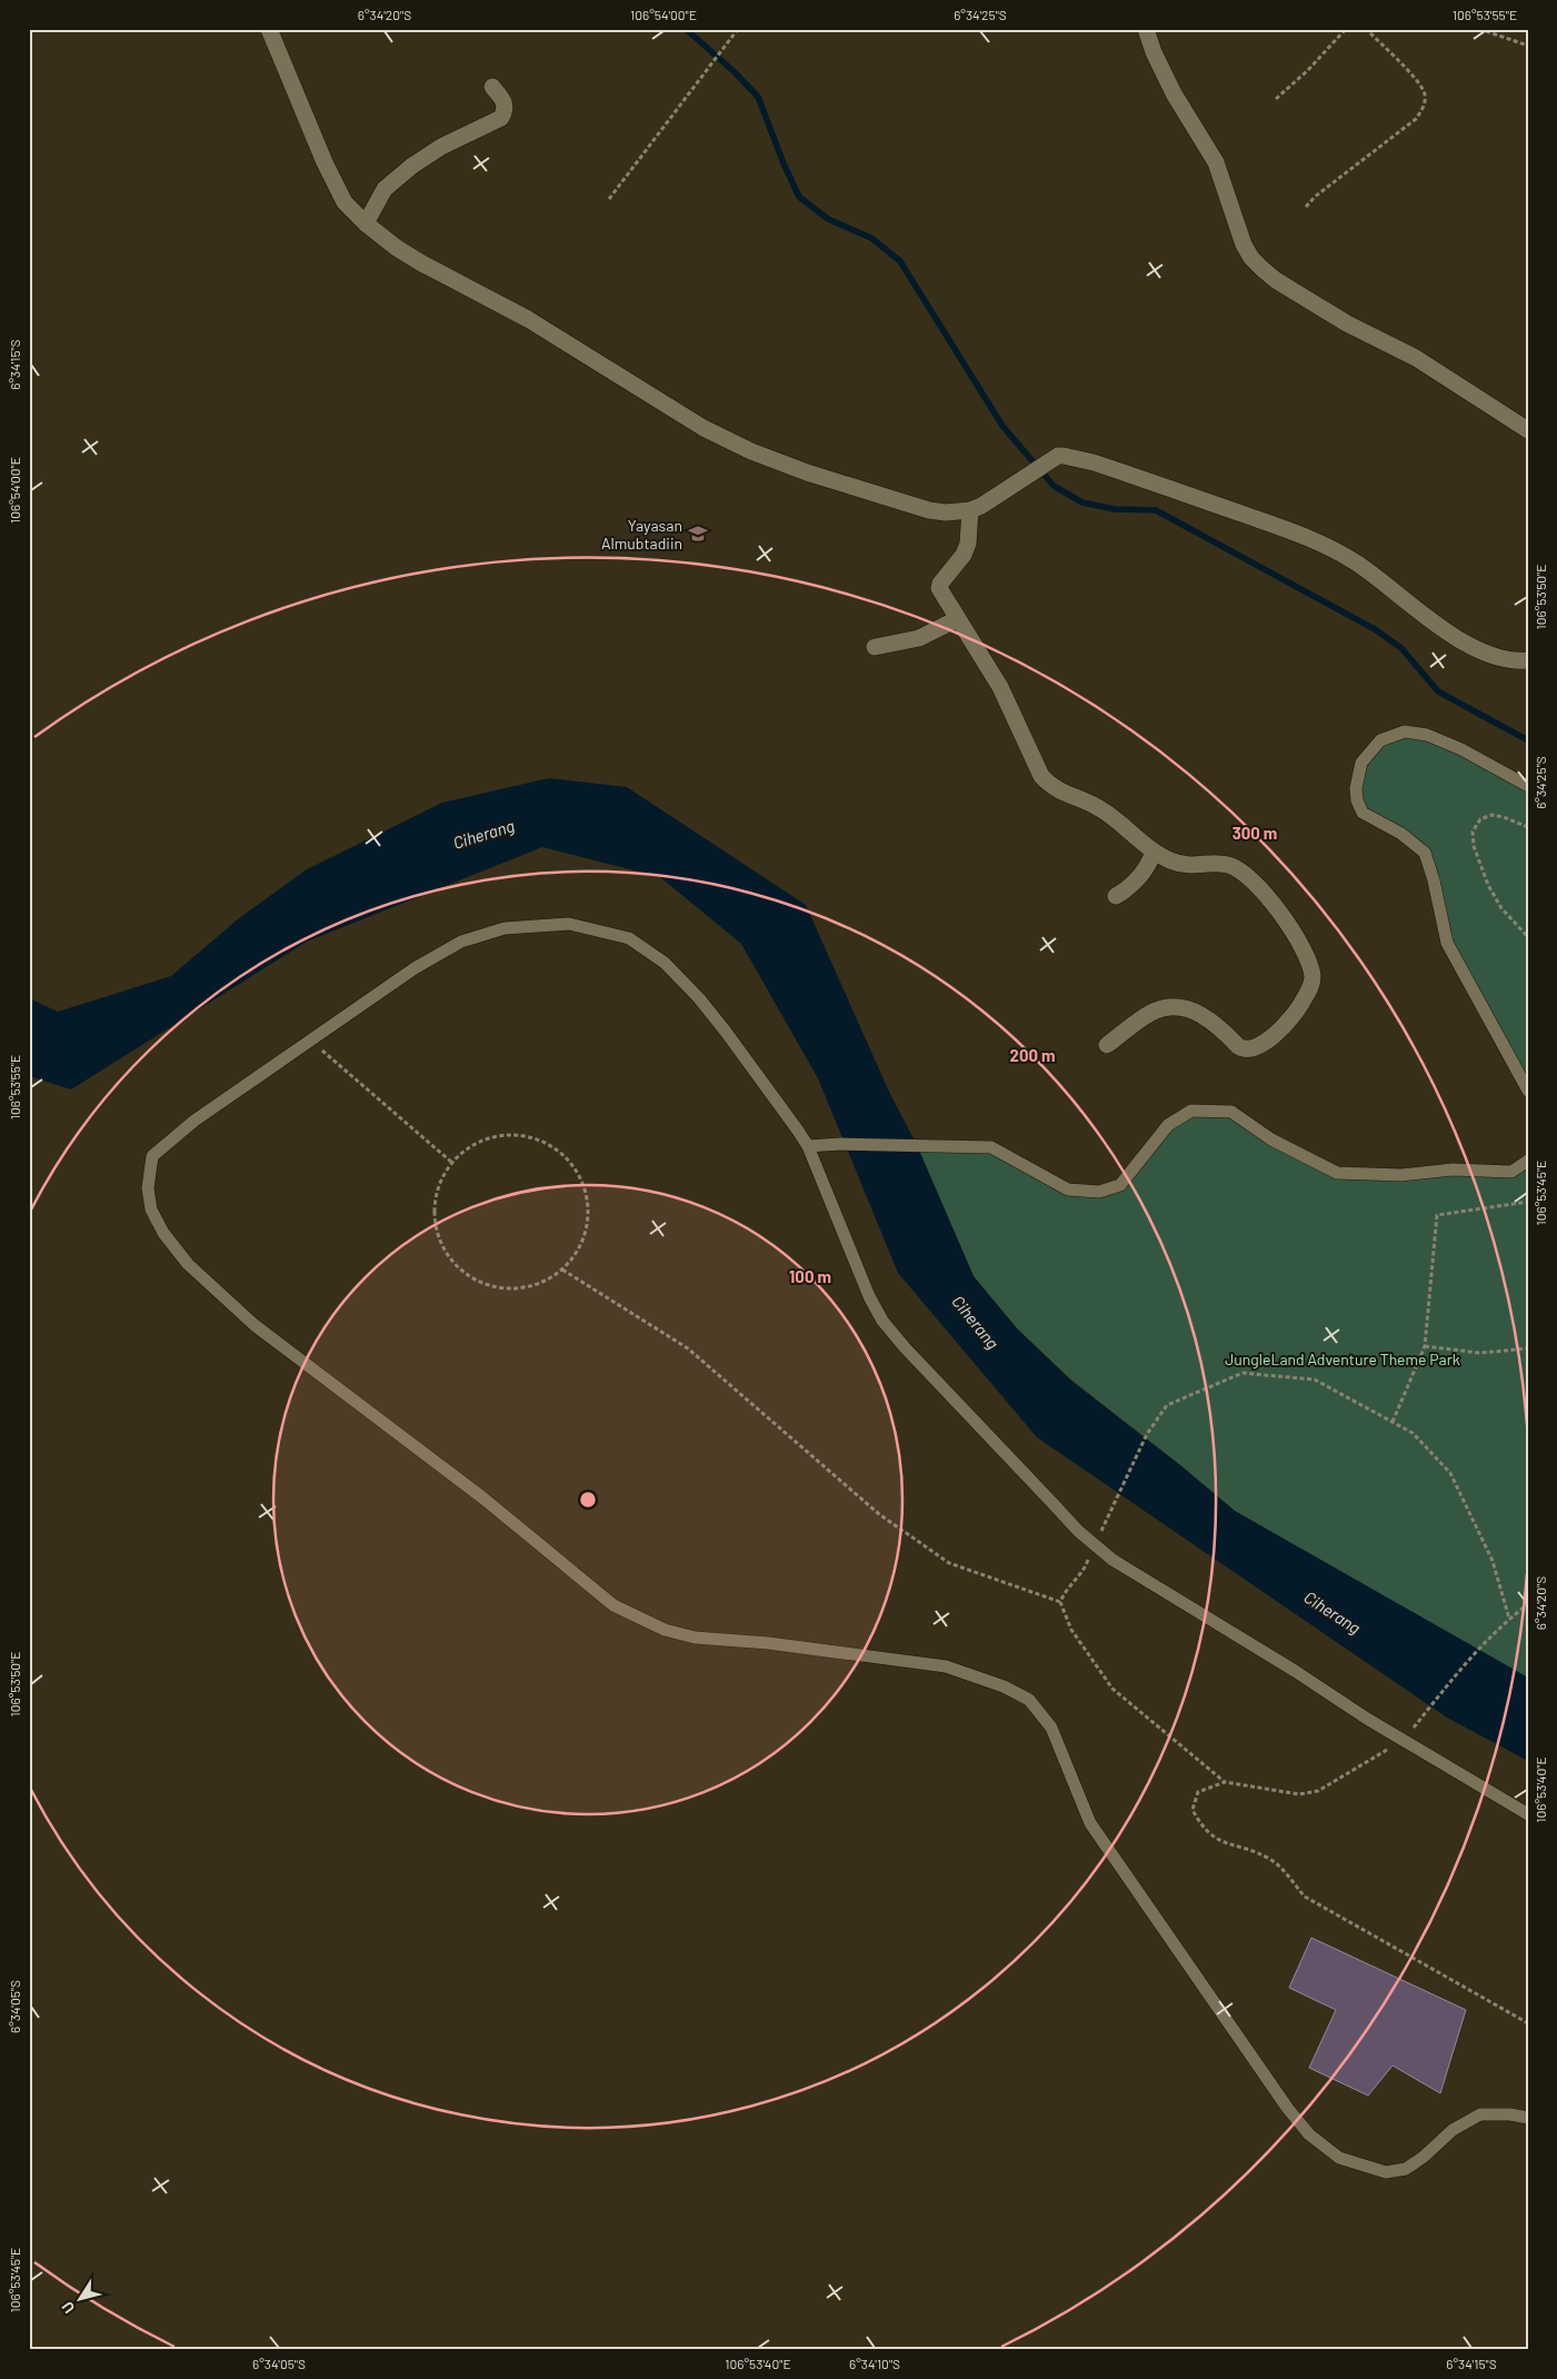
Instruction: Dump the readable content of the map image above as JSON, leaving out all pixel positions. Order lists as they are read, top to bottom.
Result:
{
  "water": ["Ciherang"],
  "parks": ["JungleLand Adventure Theme Park"],
  "places": {
    "school or university": ["Yayasan Almubtadiin"]
  },
  "north": "bottom left",
  "coordinates": [
    "6°34'20\"S",
    "106°54'00\"E",
    "6°34'25\"S",
    "106°53'55\"E",
    "6°34'15\"S",
    "106°53'50\"E",
    "106°53'45\"E",
    "106°53'40\"E",
    "6°34'05\"S",
    "6°34'10\"S"
  ],
  "rings": ["300 m", "200 m", "100 m"]
}
